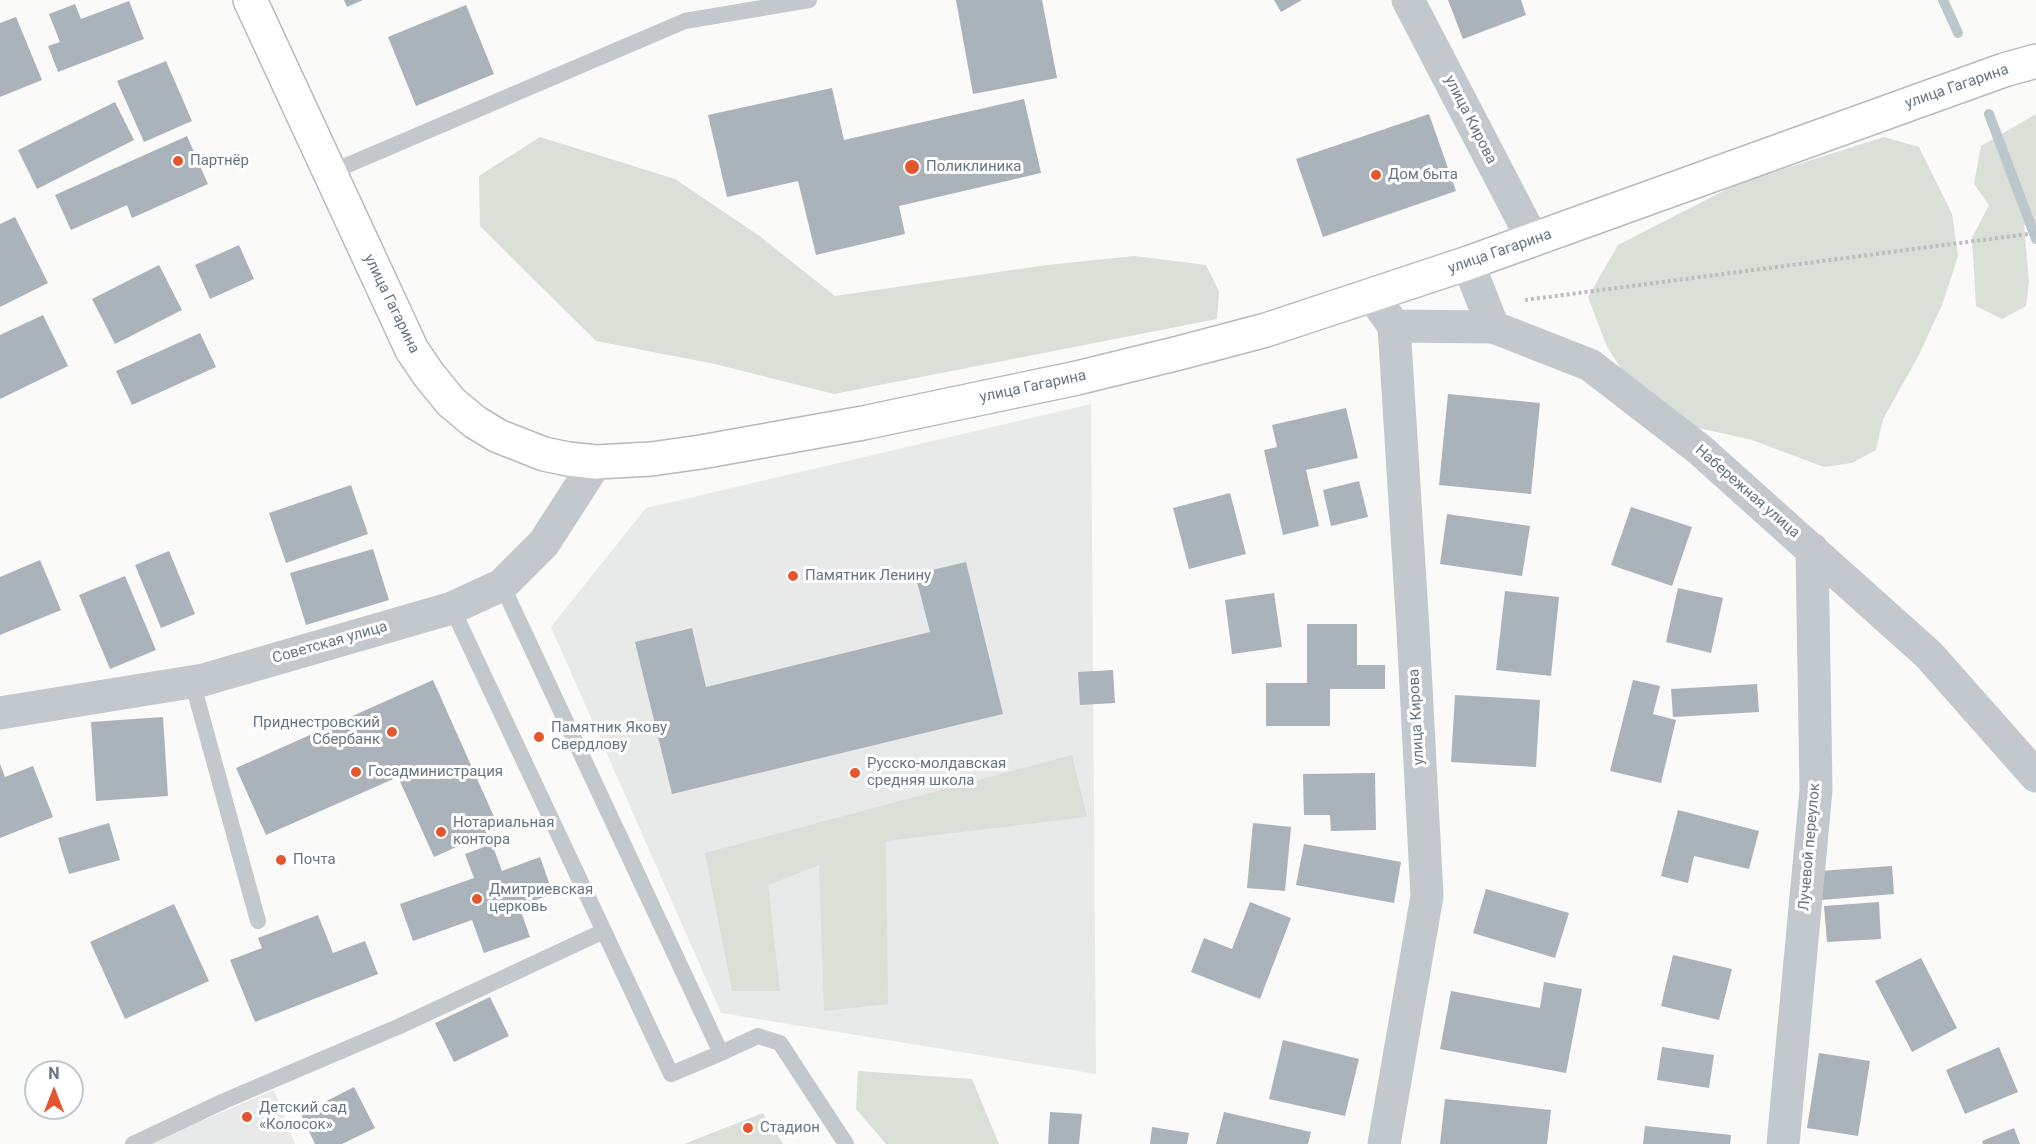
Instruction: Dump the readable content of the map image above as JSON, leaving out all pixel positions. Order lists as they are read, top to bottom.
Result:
{
  "streets": {
    "main road": ["улица Гагарина"],
    "street": [
      "улица Кирова",
      "Набережная улица",
      "Советская улица",
      "Лучевой переулок"
    ]
  },
  "crossings": [
    ["улица Гагарина", "улица Кирова"],
    ["улица Гагарина", "Советская улица"],
    ["улица Кирова", "Набережная улица"],
    ["Набережная улица", "Лучевой переулок"]
  ],
  "places": [
    "Партнёр",
    "Поликлиника",
    "Дом быта",
    "Памятник Ленину",
    "Приднестровский Сбербанк",
    "Памятник Якову Свердлову",
    "Госадминистрация",
    "Русско-молдавская средняя школа",
    "Нотариальная контора",
    "Почта",
    "Дмитриевская церковь",
    "Детский сад «Колосок»",
    "Стадион"
  ],
  "north": "top"
}
